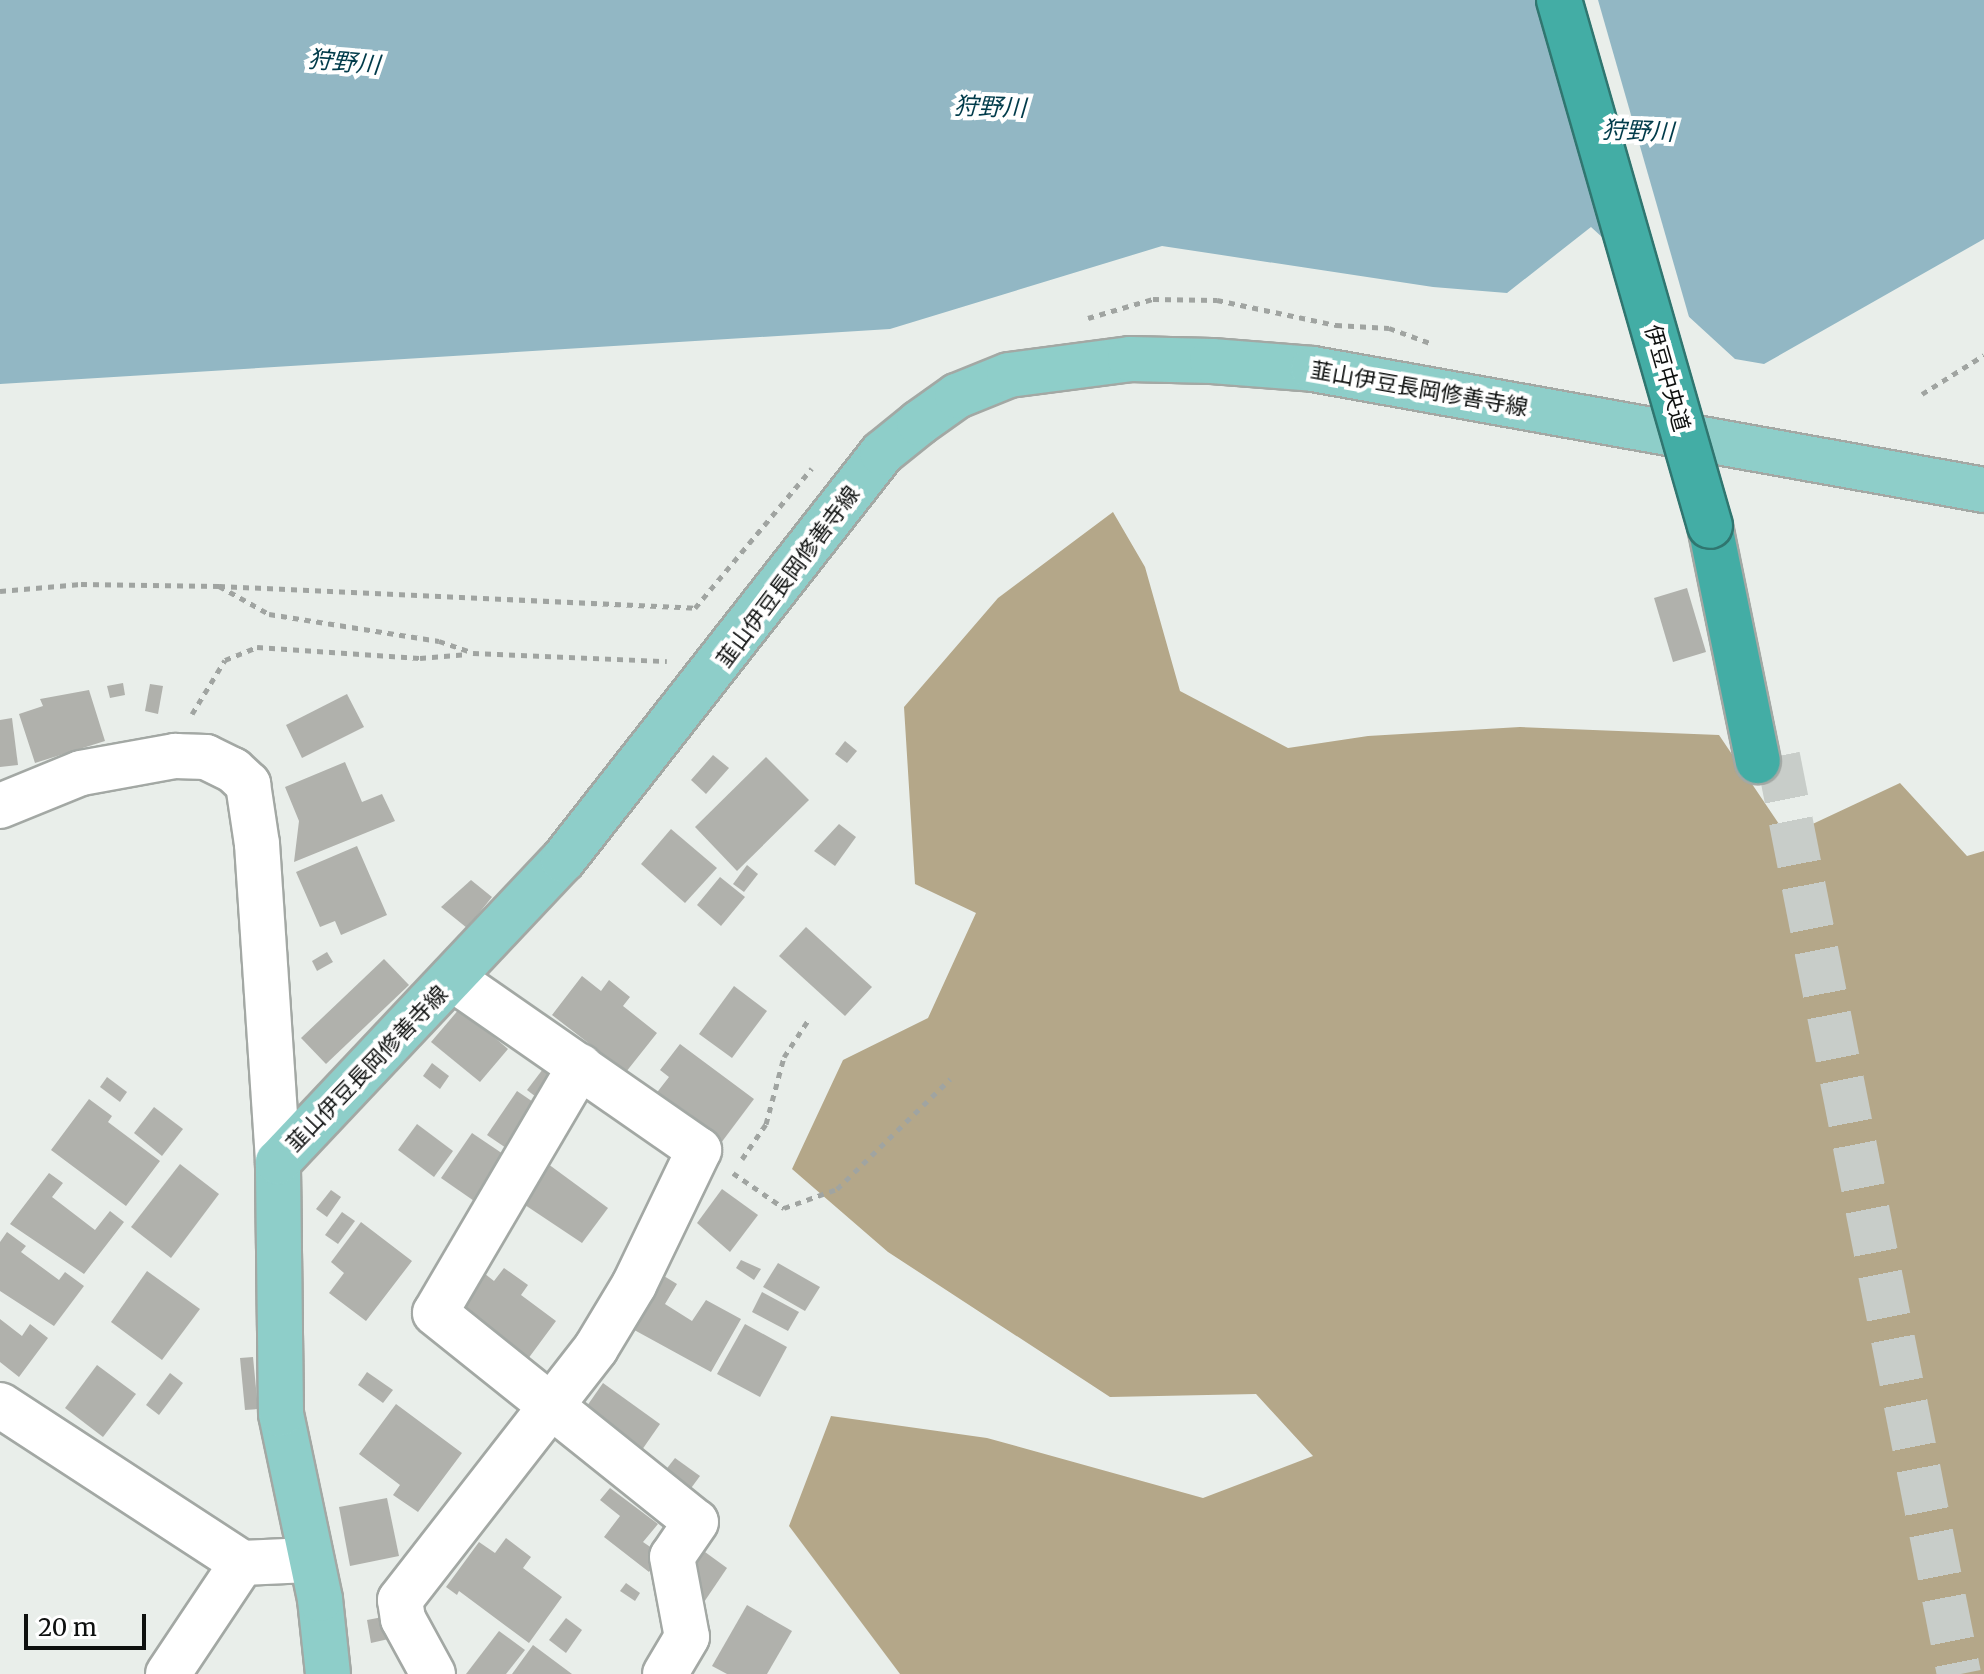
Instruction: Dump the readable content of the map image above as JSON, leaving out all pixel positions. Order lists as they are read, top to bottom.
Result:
{
  "streets": {
    "highway": ["伊豆中央道"],
    "main road": ["韮山伊豆長岡修善寺線"]
  },
  "water": ["狩野川"],
  "scale_bar": "20 m"
}
